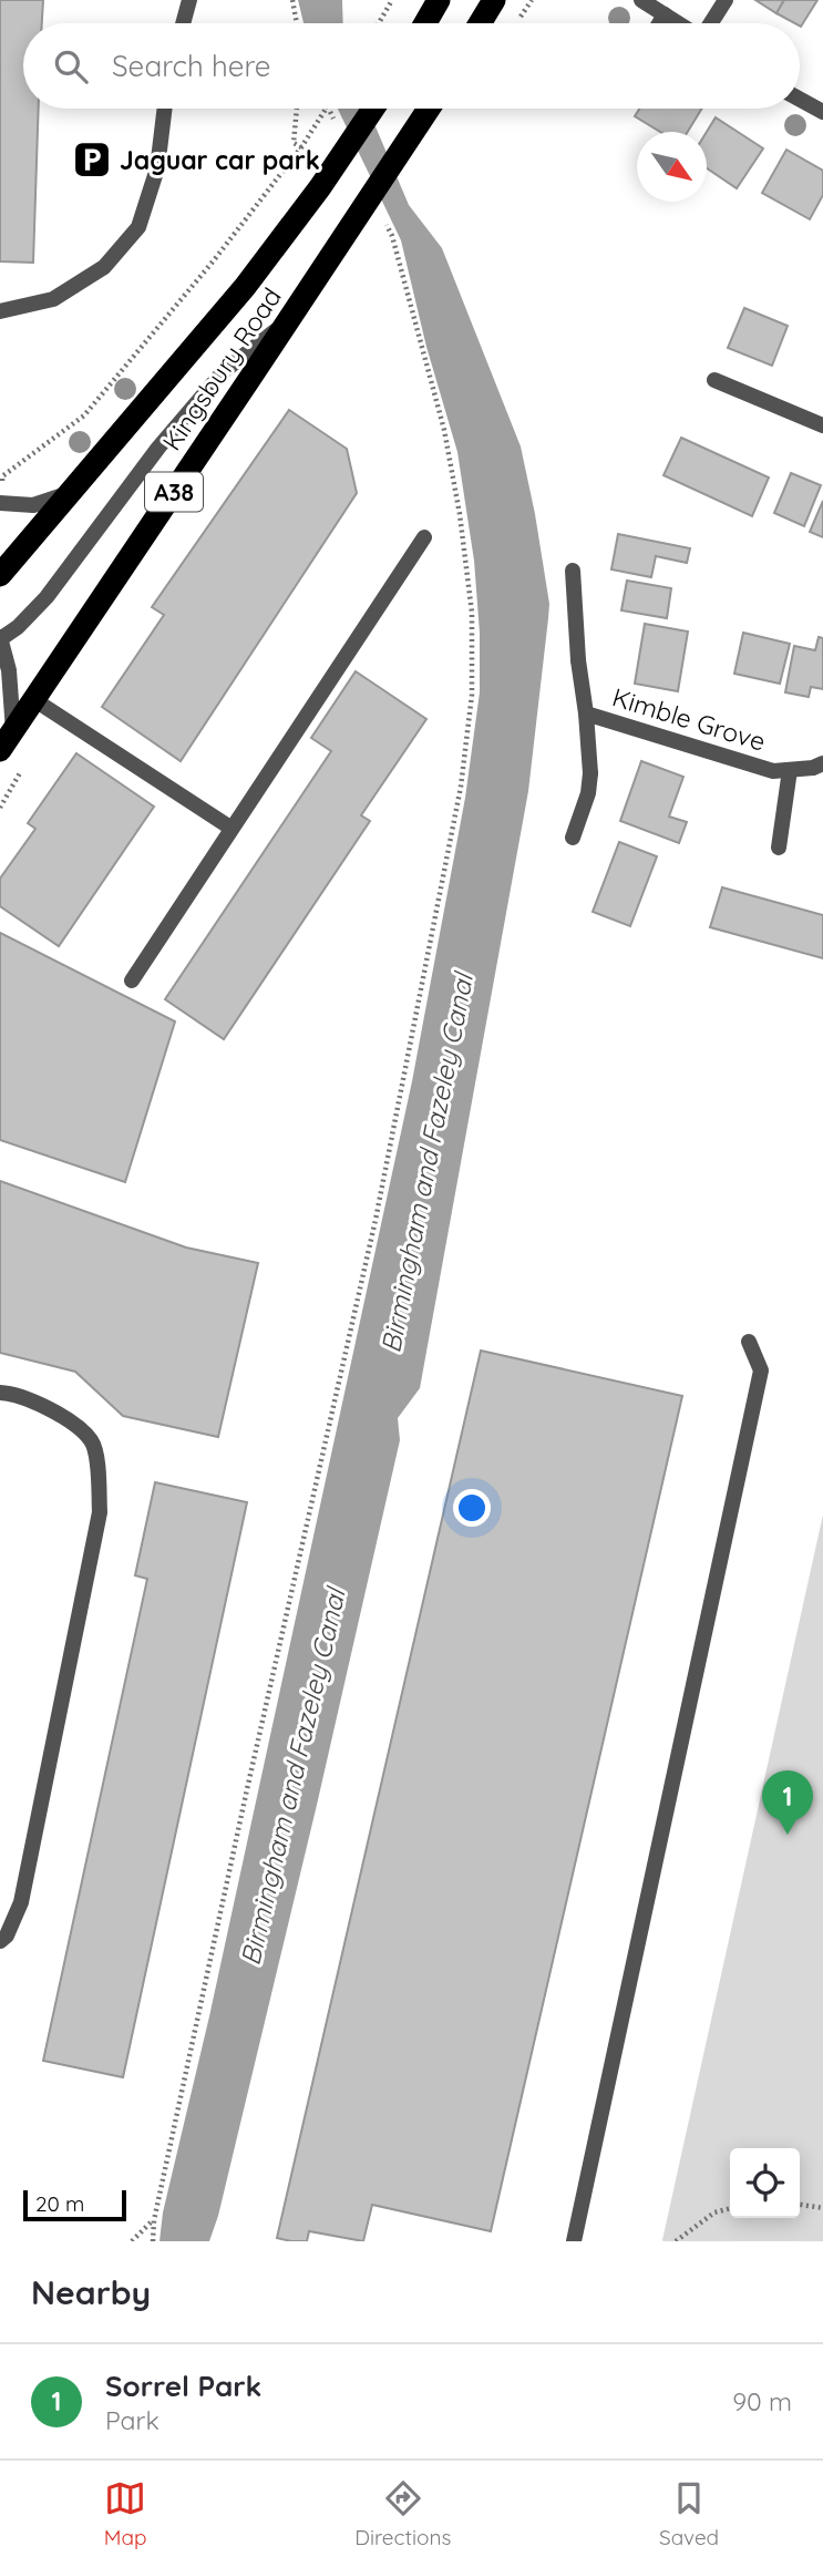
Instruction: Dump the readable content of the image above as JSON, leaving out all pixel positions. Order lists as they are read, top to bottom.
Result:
{
  "streets": {
    "highway": ["Kingsbury Road", "A38"],
    "street": ["Kimble Grove"]
  },
  "water": ["Birmingham and Fazeley Canal"],
  "places": {
    "parking": ["Jaguar car park"]
  },
  "scale_bar": "20 m",
  "north": "bottom right",
  "page": {
    "search": "Search here",
    "pins": "1",
    "scale": "20 m",
    "heading": "Nearby",
    "list": [
      {
        "mark": "1",
        "name": "Sorrel Park",
        "note": "Park",
        "value": "90 m"
      }
    ],
    "nav": ["Map", "Directions", "Saved"]
  }
}
